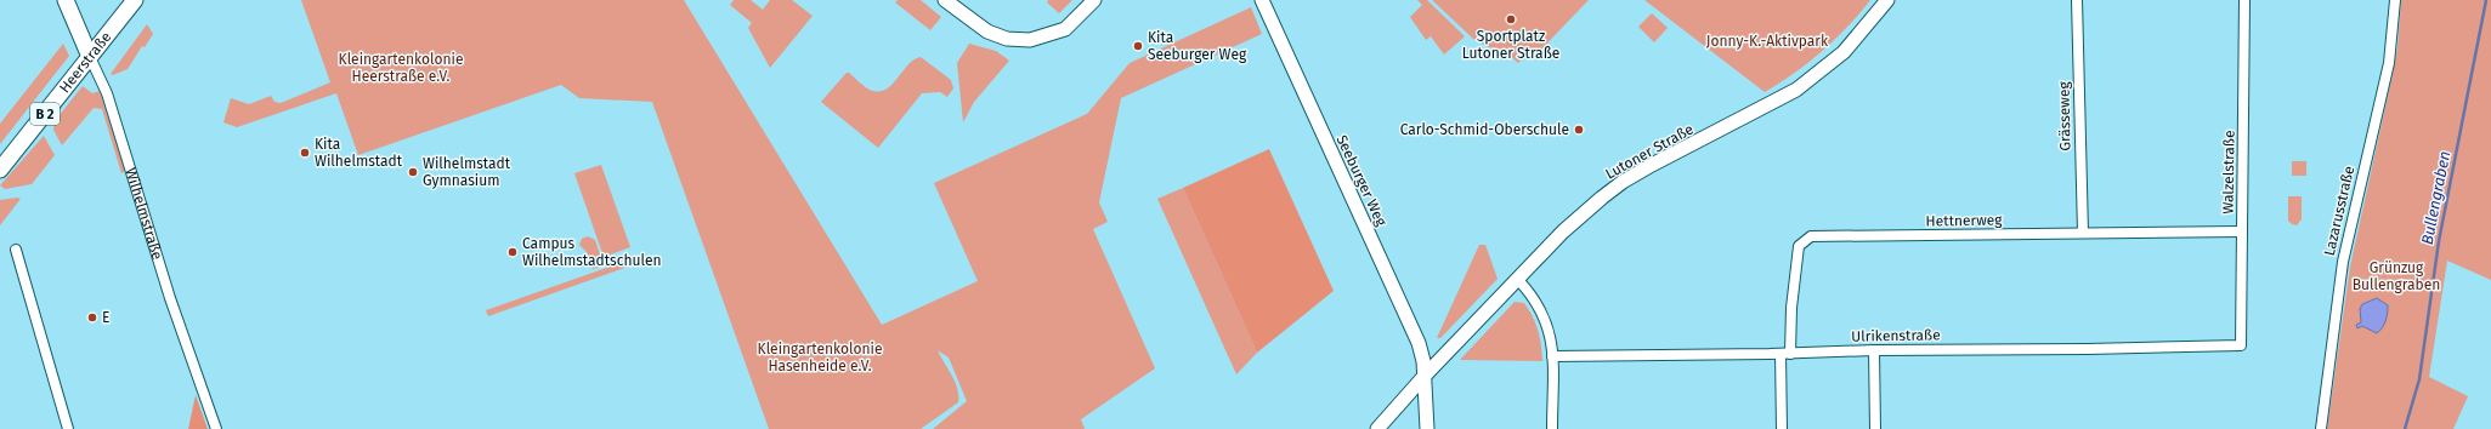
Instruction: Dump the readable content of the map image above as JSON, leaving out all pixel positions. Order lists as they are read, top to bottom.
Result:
{
  "streets": {
    "main road": ["Heerstraße", "B 2", "Wilhelmstraße"],
    "street": [
      "Grässeweg",
      "Lutoner Straße",
      "Walzelstraße",
      "Seeburger Weg",
      "Lazarusstraße",
      "Hettnerweg",
      "Ulrikenstraße"
    ]
  },
  "crossings": [
    ["Heerstraße", "Wilhelmstraße"],
    ["Grässeweg", "Hettnerweg"],
    ["Lutoner Straße", "Seeburger Weg"],
    ["Walzelstraße", "Hettnerweg"],
    ["Walzelstraße", "Ulrikenstraße"],
    ["Hettnerweg", "Ulrikenstraße"]
  ],
  "water": ["Bullengraben"],
  "parks": [
    "Jonny-K.-Aktivpark",
    "Kleingartenkolonie Heerstraße e.V.",
    "Grünzug Bullengraben",
    "Kleingartenkolonie Hasenheide e.V."
  ],
  "places": [
    "Sportplatz Lutoner Straße",
    "Kita Seeburger Weg",
    "Carlo-Schmid-Oberschule",
    "Kita Wilhelmstadt",
    "Wilhelmstadt Gymnasium",
    "Campus Wilhelmstadtschulen",
    "E"
  ]
}
